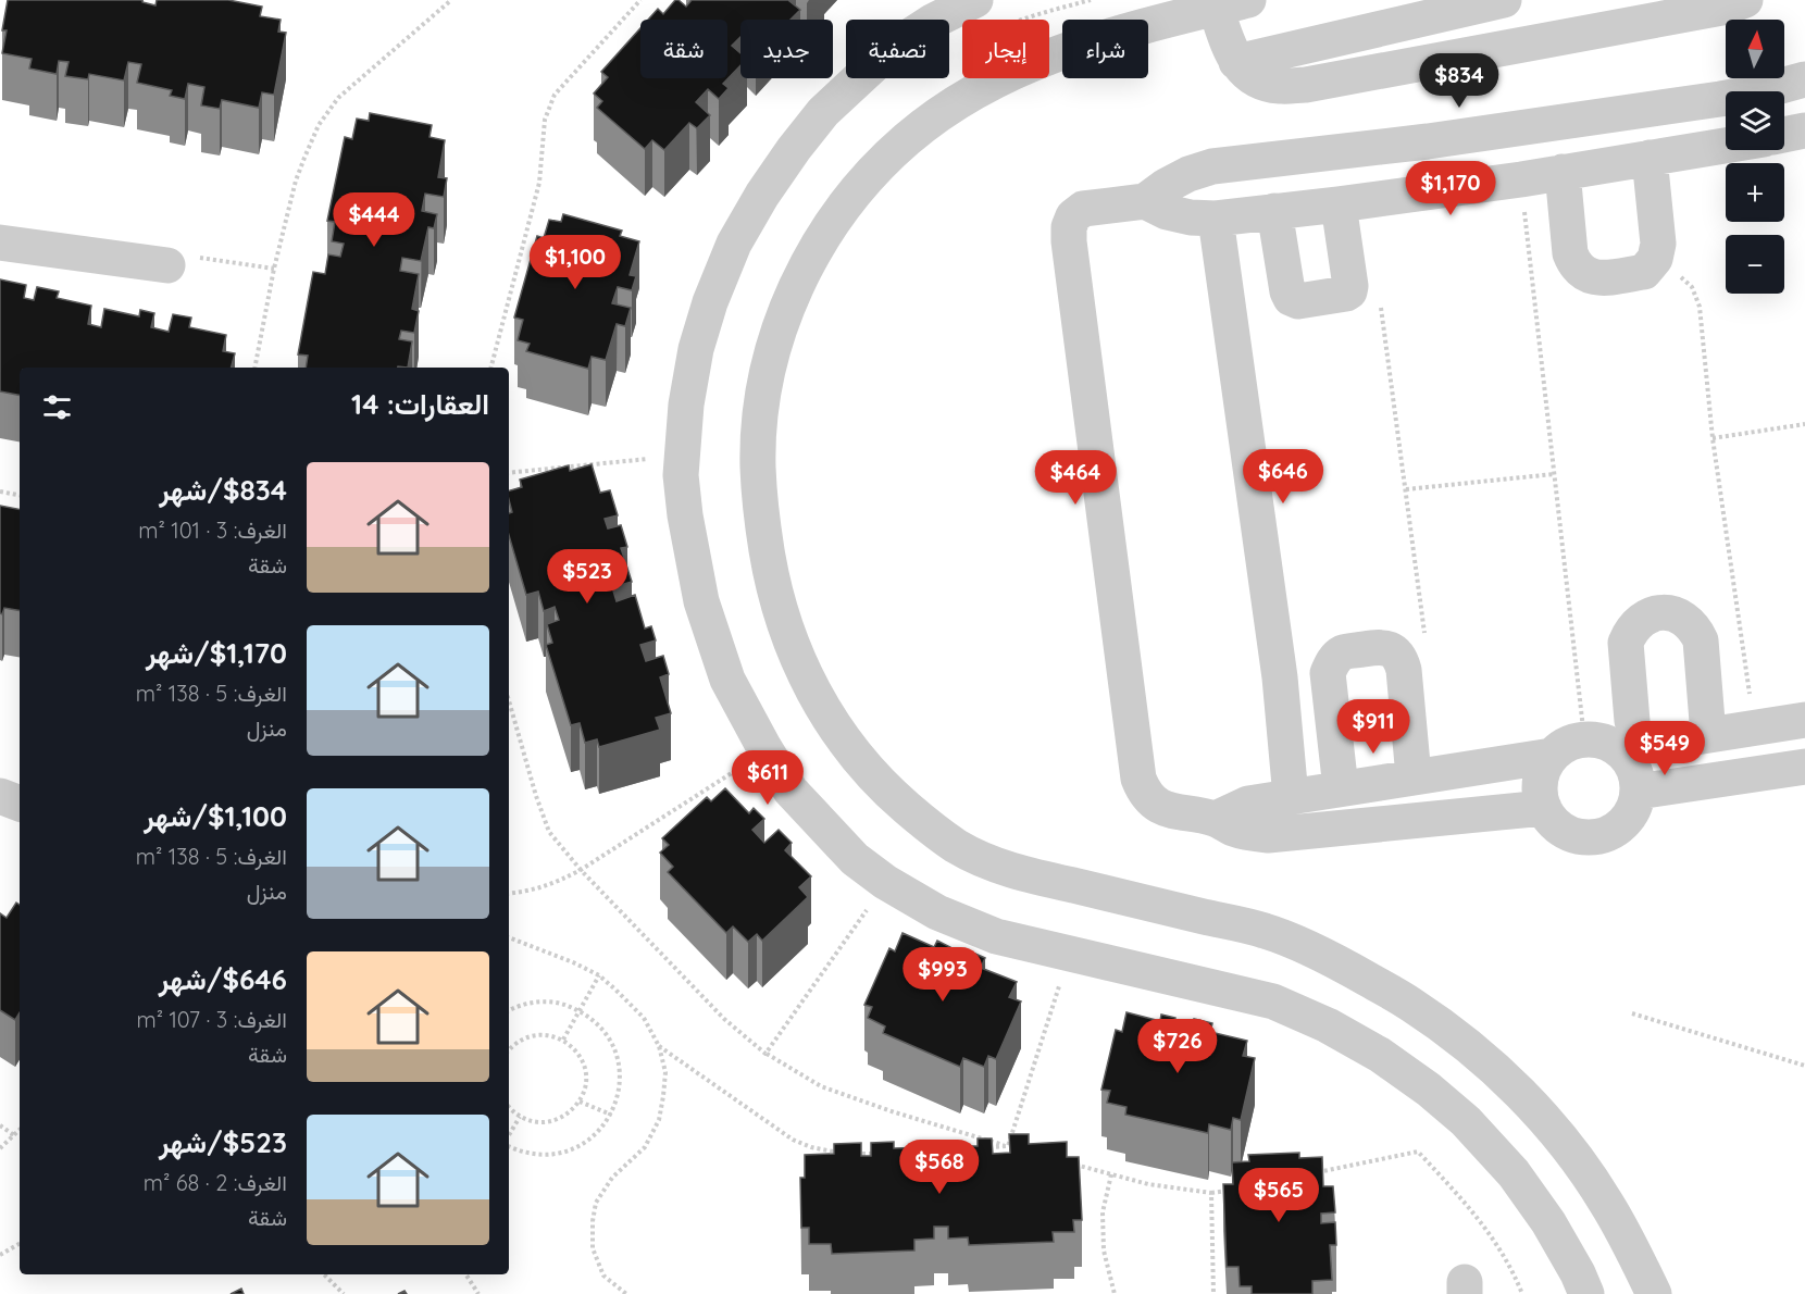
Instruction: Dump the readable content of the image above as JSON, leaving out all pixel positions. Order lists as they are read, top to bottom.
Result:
{
  "north": "top",
  "page": {
    "map_buttons": ["+", "−"],
    "chip": [
      "شراء",
      "إيجار",
      "تصفية",
      "جديد",
      "شقة"
    ],
    "price": [
      "$834",
      "$1,170",
      "$444",
      "$1,100",
      "$646",
      "$464",
      "$523",
      "$911",
      "$549",
      "$611",
      "$993",
      "$726",
      "$568",
      "$565"
    ],
    "heading": "العقارات: 14",
    "list": [
      {
        "name": "$834/شهر",
        "note": "الغرف: 3 · 101 m² · شقة"
      },
      {
        "name": "$1,170/شهر",
        "note": "الغرف: 5 · 138 m² · منزل"
      },
      {
        "name": "$1,100/شهر",
        "note": "الغرف: 5 · 138 m² · منزل"
      },
      {
        "name": "$646/شهر",
        "note": "الغرف: 3 · 107 m² · شقة"
      },
      {
        "name": "$523/شهر",
        "note": "الغرف: 2 · 68 m² · شقة"
      }
    ]
  }
}
